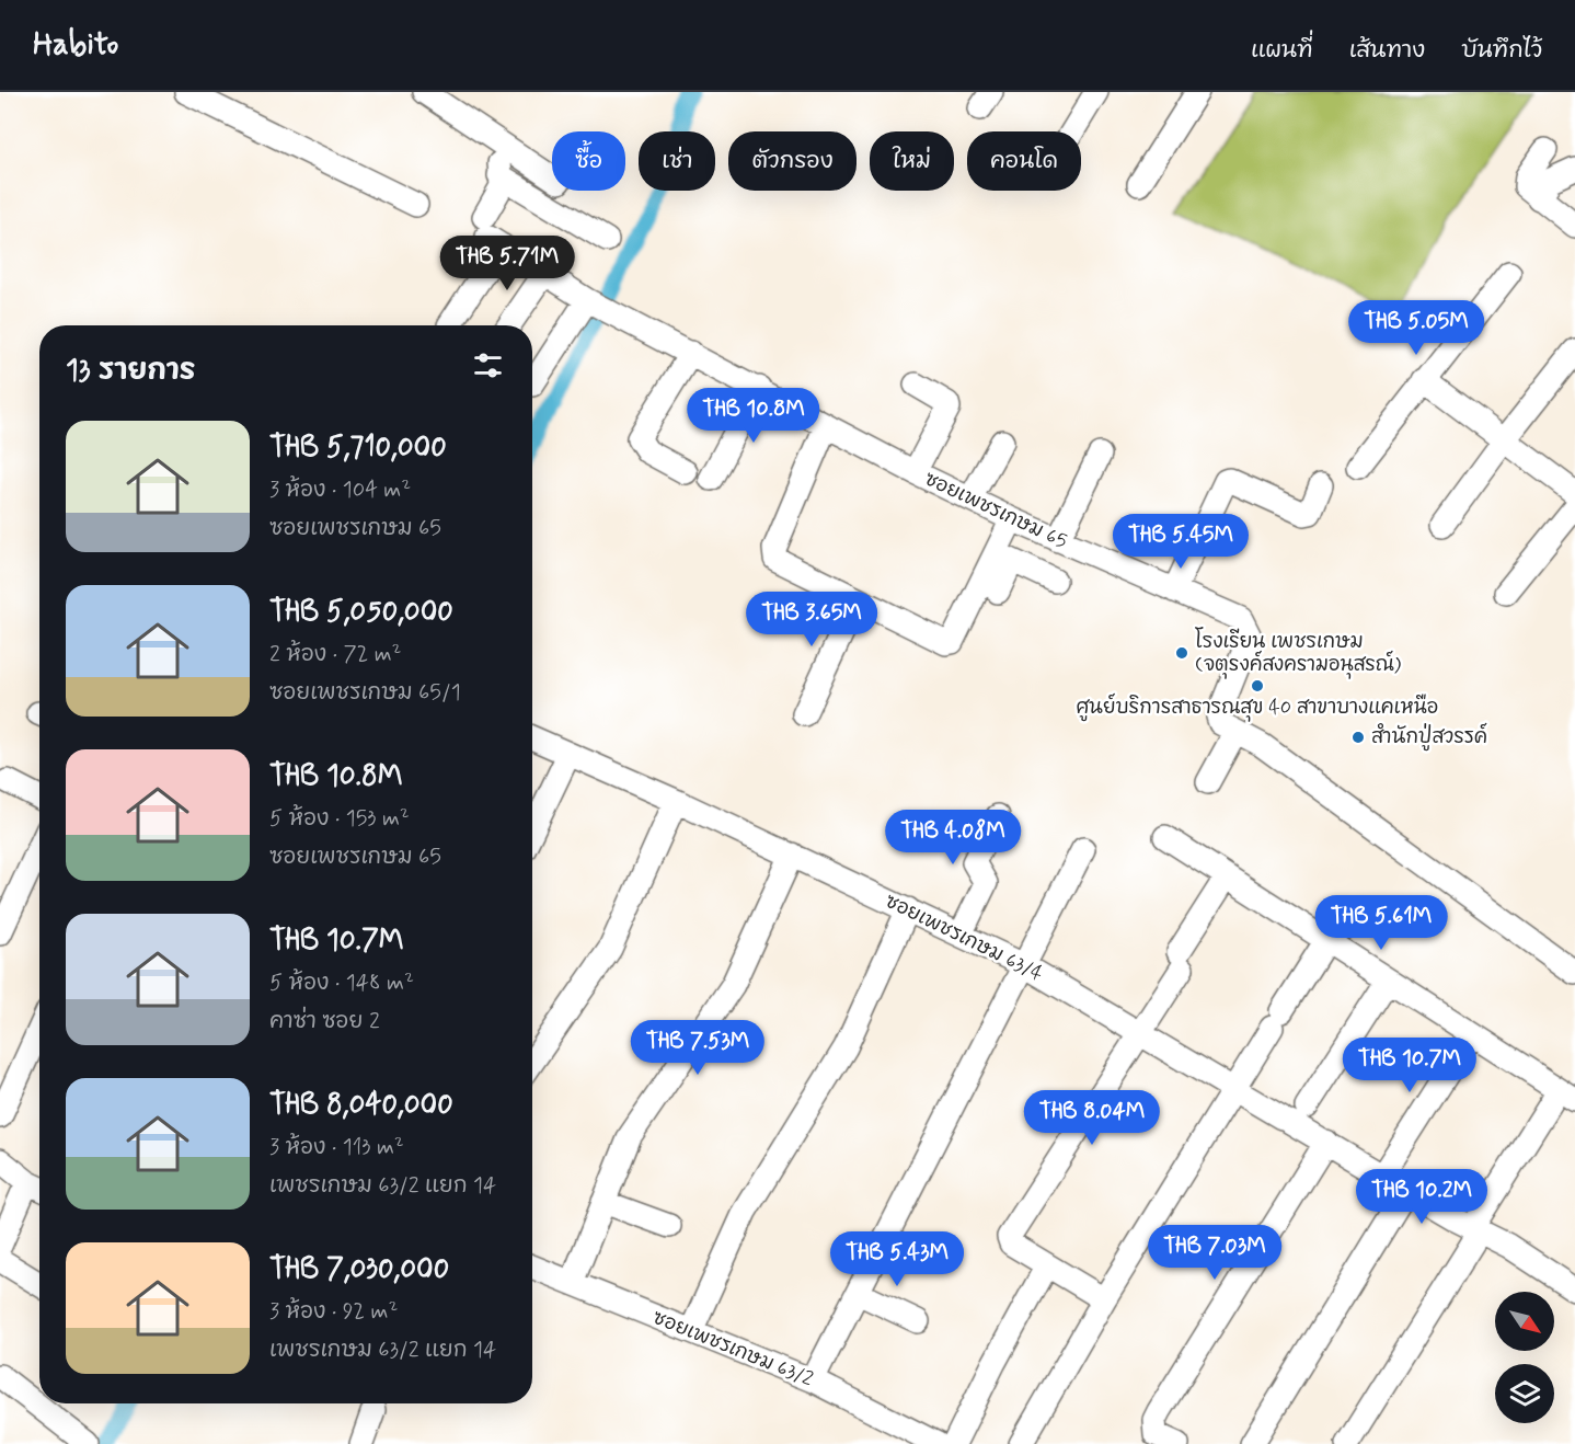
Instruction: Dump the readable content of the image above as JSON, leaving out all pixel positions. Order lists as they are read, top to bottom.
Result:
{
  "streets": {
    "street": ["ซอยเพชรเกษม 65", "ซอยเพชรเกษม 63/4", "ซอยเพชรเกษม 63/2"]
  },
  "places": ["โรงเรียน เพชรเกษม (จตุรงค์สงครามอนุสรณ์)", "ศูนย์บริการสาธารณสุข 40 สาขาบางแคเหนือ", "สำนักปู่สวรรค์"],
  "north": "bottom right",
  "page": {
    "header": "Habito",
    "nav": ["แผนที่", "เส้นทาง", "บันทึกไว้"],
    "chip": [
      "ซื้อ",
      "เช่า",
      "ตัวกรอง",
      "ใหม่",
      "คอนโด"
    ],
    "price": [
      "THB 5.71M",
      "THB 5.05M",
      "THB 10.8M",
      "THB 5.45M",
      "THB 3.65M",
      "THB 4.08M",
      "THB 5.61M",
      "THB 7.53M",
      "THB 10.7M",
      "THB 8.04M",
      "THB 10.2M",
      "THB 7.03M",
      "THB 5.43M"
    ],
    "heading": "13 รายการ",
    "list": [
      {
        "name": "THB 5,710,000",
        "note": "3 ห้อง · 104 m² · ซอยเพชรเกษม 65"
      },
      {
        "name": "THB 5,050,000",
        "note": "2 ห้อง · 72 m² · ซอยเพชรเกษม 65/1"
      },
      {
        "name": "THB 10.8M",
        "note": "5 ห้อง · 153 m² · ซอยเพชรเกษม 65"
      },
      {
        "name": "THB 10.7M",
        "note": "5 ห้อง · 148 m² · คาซ่า ซอย 2"
      },
      {
        "name": "THB 8,040,000",
        "note": "3 ห้อง · 113 m² · เพชรเกษม 63/2 แยก 14"
      },
      {
        "name": "THB 7,030,000",
        "note": "3 ห้อง · 92 m² · เพชรเกษม 63/2 แยก 14"
      }
    ]
  }
}
